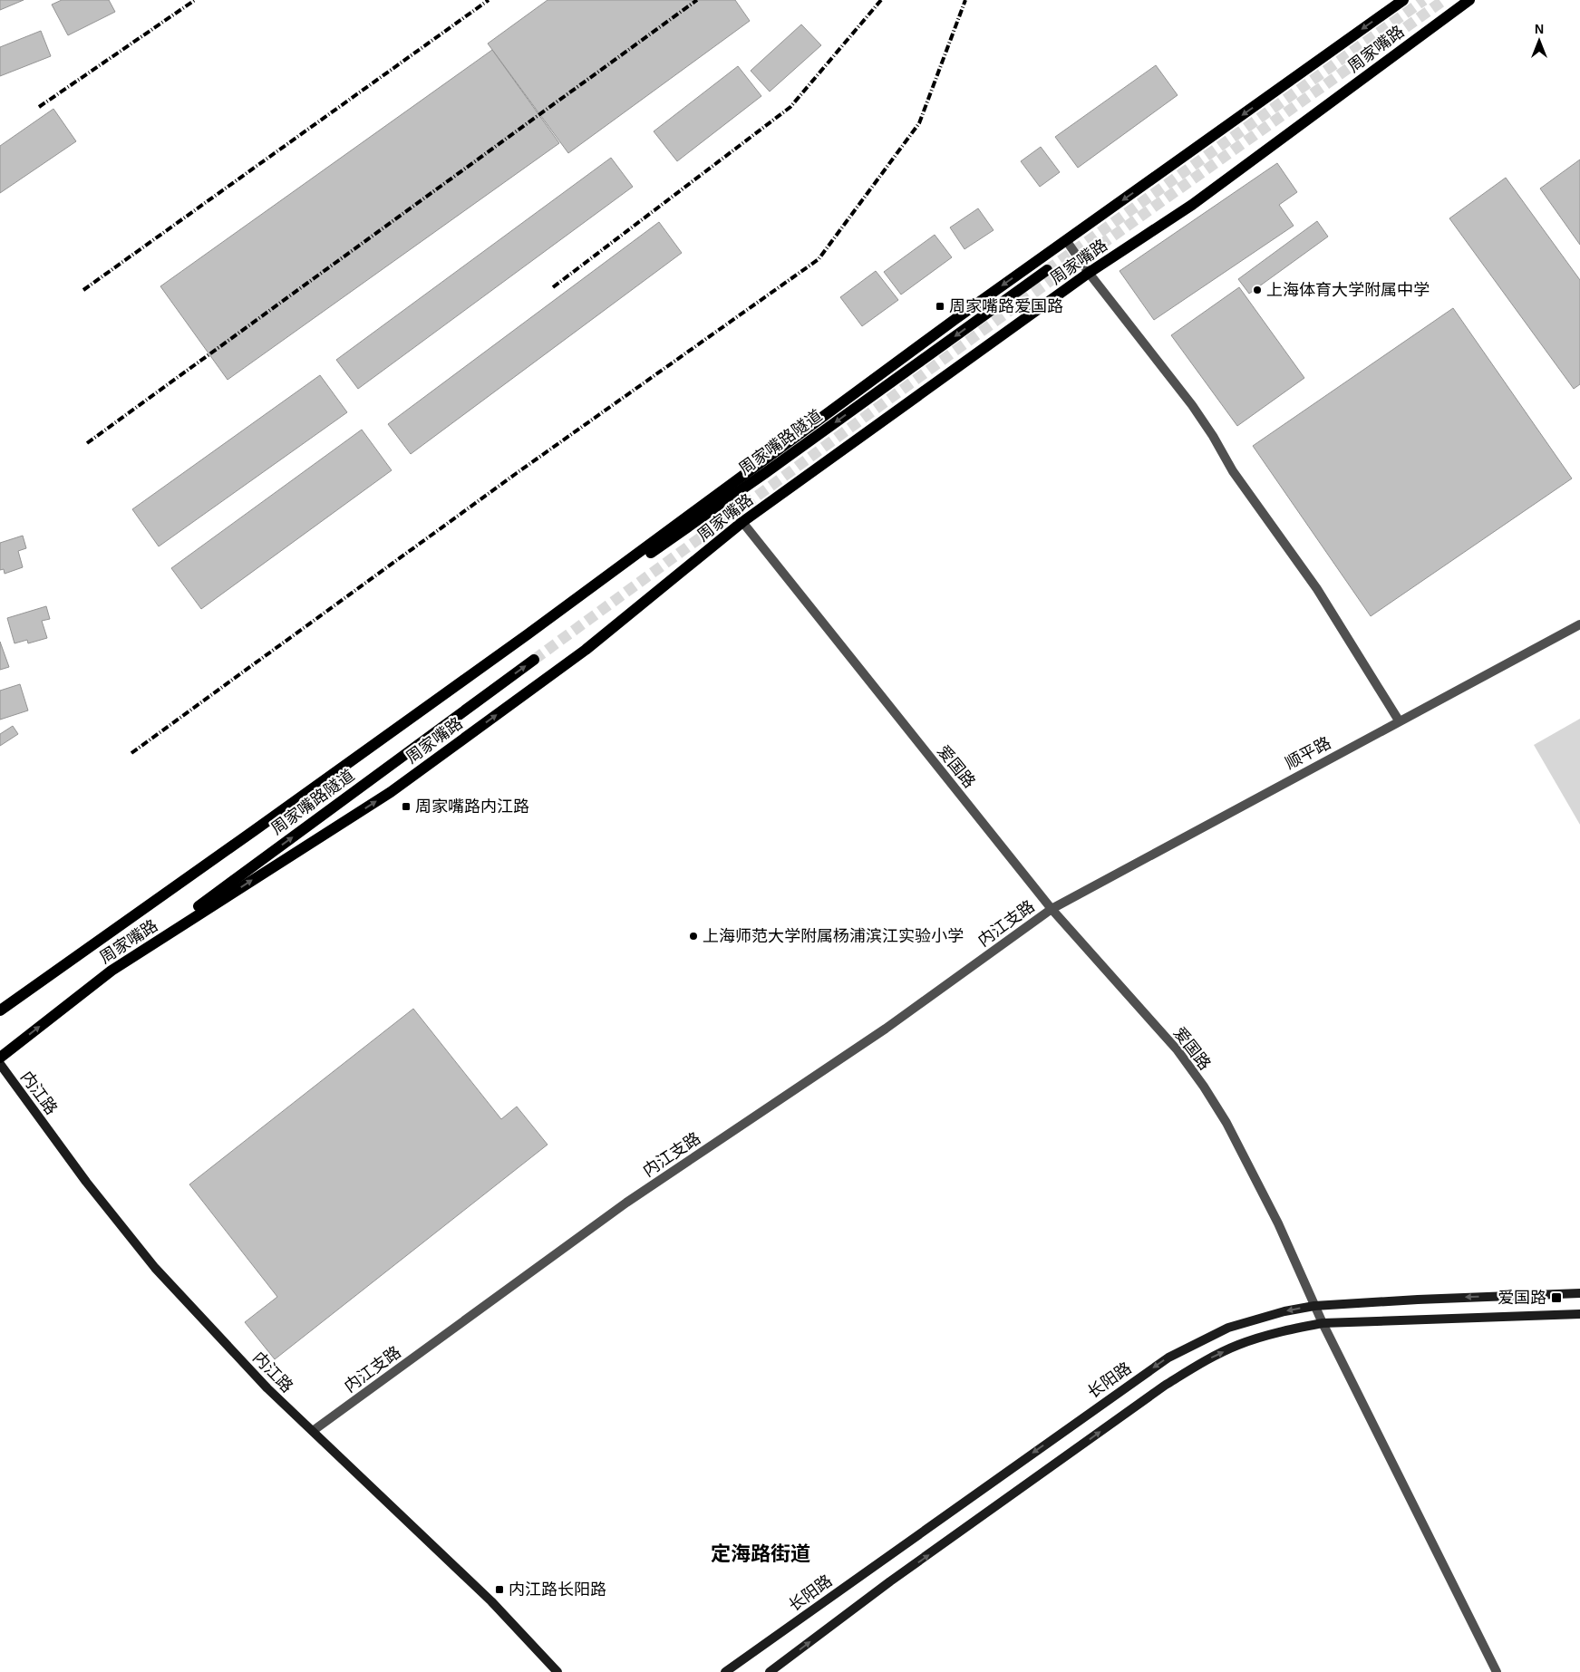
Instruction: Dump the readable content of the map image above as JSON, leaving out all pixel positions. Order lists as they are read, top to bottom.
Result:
{
  "streets": {
    "main road": [
      "周家嘴路",
      "周家嘴路隧道",
      "内江路",
      "长阳路"
    ],
    "street": ["顺平路", "爱国路", "内江支路"]
  },
  "crossings": [
    ["周家嘴路", "周家嘴路隧道"],
    ["周家嘴路", "爱国路"],
    ["顺平路", "爱国路"],
    ["顺平路", "内江支路"],
    ["爱国路", "内江支路"],
    ["爱国路", "长阳路"],
    ["内江支路", "内江路"]
  ],
  "districts": ["定海路街道"],
  "places": {
    "other": ["上海体育大学附属中学", "上海师范大学附属杨浦滨江实验小学"],
    "transit": [
      "周家嘴路爱国路",
      "周家嘴路内江路",
      "爱国路",
      "内江路长阳路"
    ]
  },
  "north": "top"
}
